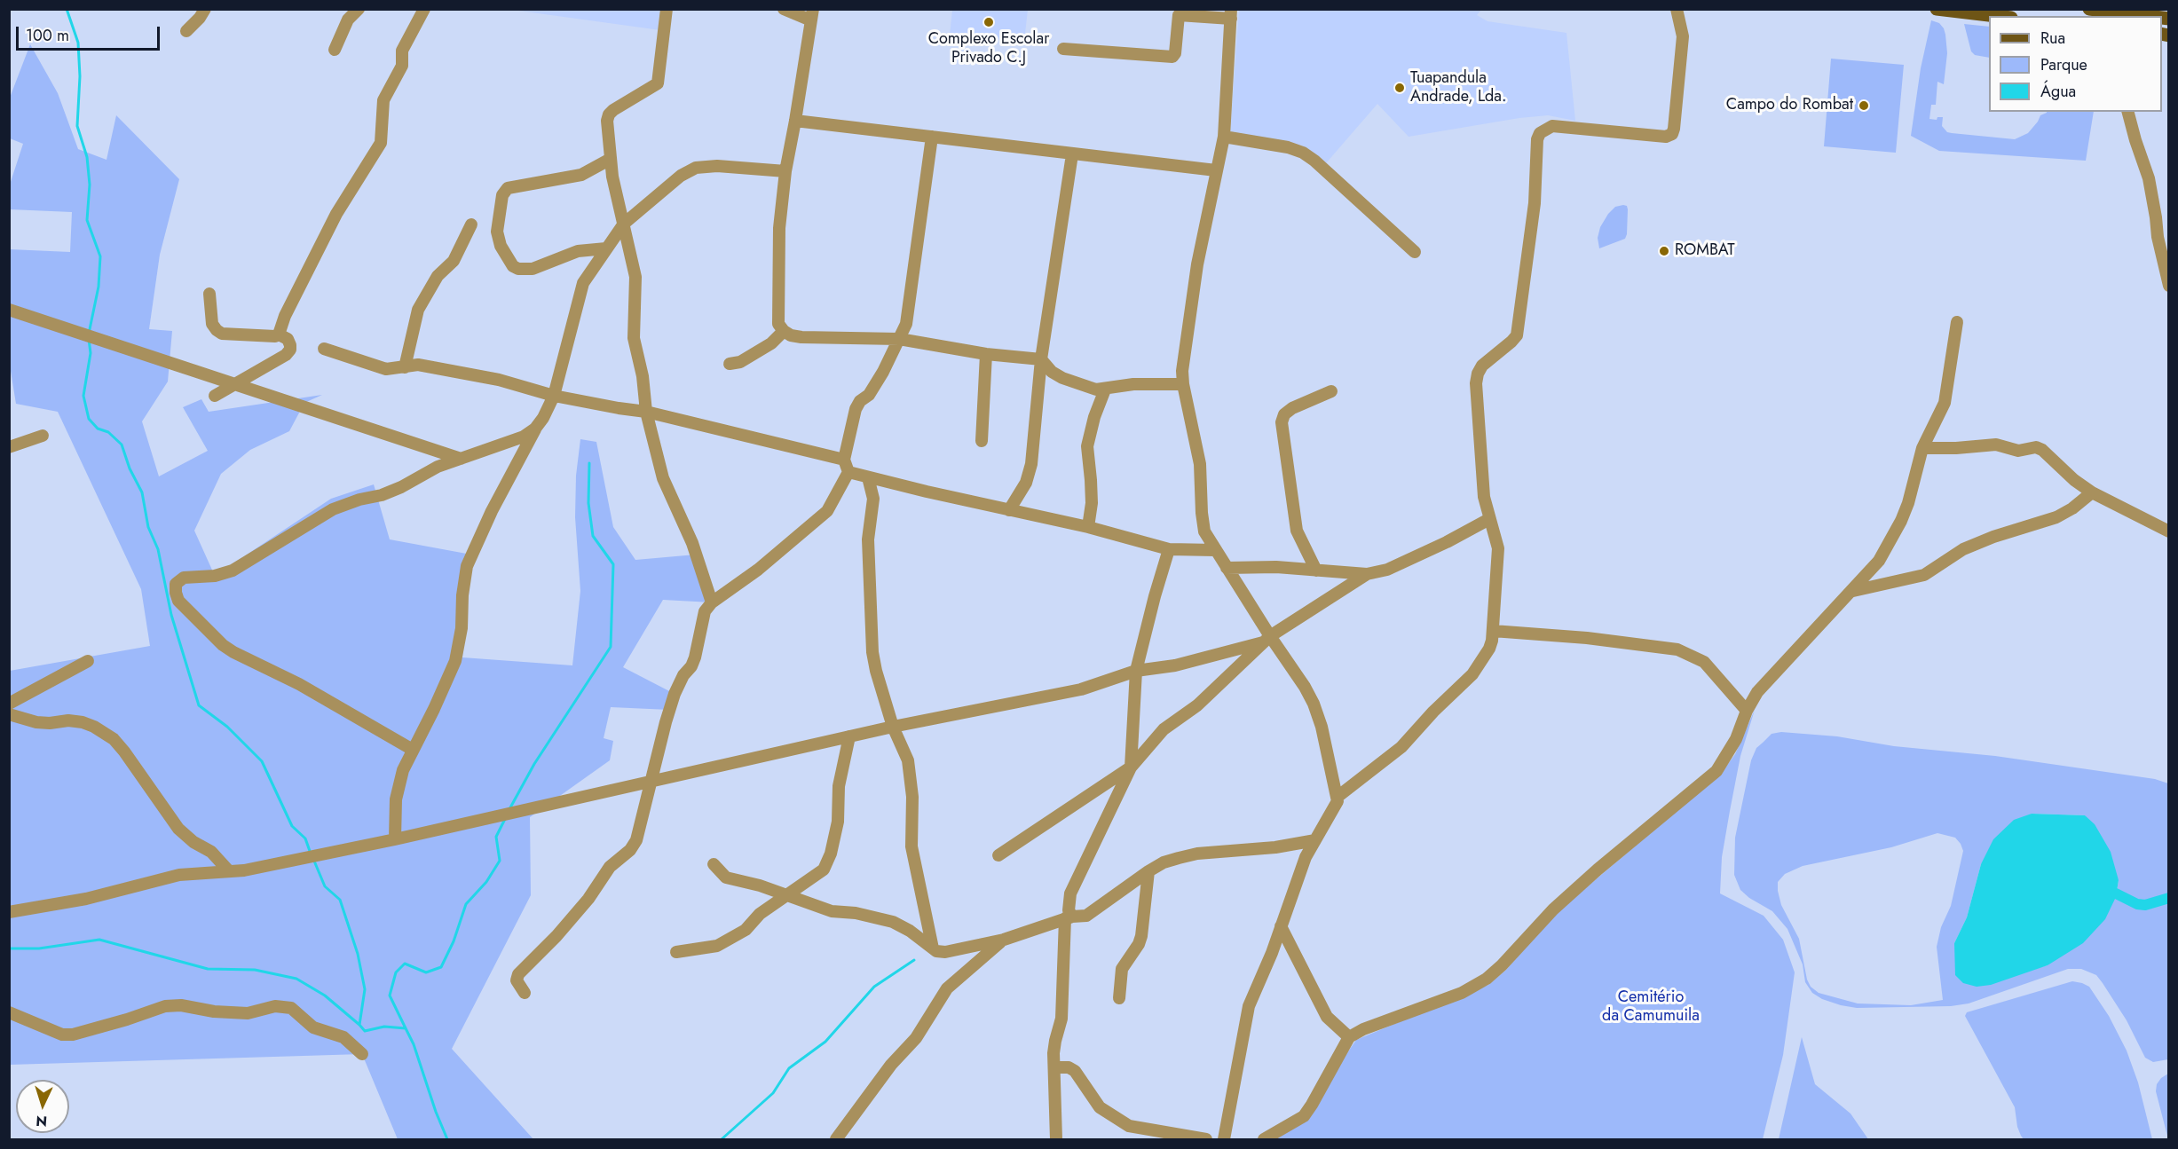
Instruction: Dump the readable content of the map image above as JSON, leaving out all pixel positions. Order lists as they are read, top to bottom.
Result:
{
  "parks": ["Cemitério da Camumuila"],
  "places": [
    "Complexo Escolar Privado C.J",
    "Tuapandula Andrade, Lda.",
    "Campo do Rombat",
    "ROMBAT"
  ],
  "legend": ["Rua", "Parque", "Água"],
  "scale_bar": "100 m",
  "north": "bottom"
}
